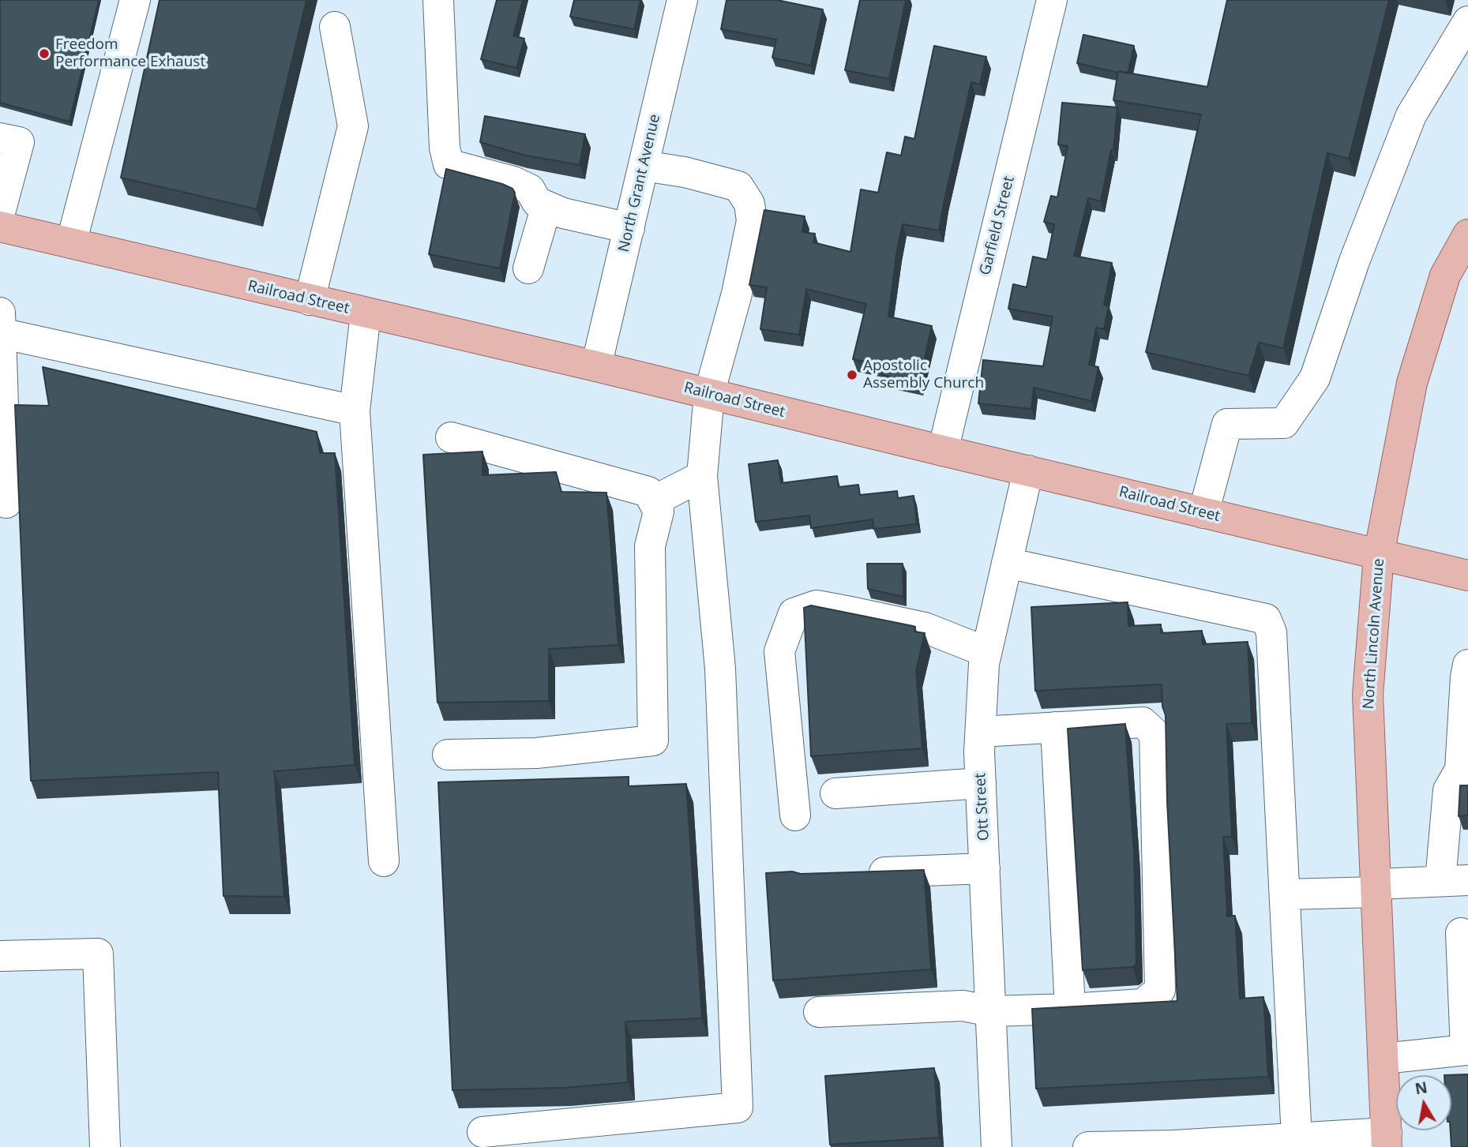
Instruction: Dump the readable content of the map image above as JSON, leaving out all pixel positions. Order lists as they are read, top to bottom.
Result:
{
  "streets": {
    "main road": ["Railroad Street", "North Lincoln Avenue"],
    "street": ["North Grant Avenue", "Garfield Street", "Ott Street"]
  },
  "crossings": [
    ["North Grant Avenue", "Railroad Street"],
    ["Garfield Street", "Railroad Street"],
    ["Railroad Street", "North Lincoln Avenue"],
    ["Railroad Street", "Ott Street"]
  ],
  "places": ["Freedom Performance Exhaust", "Apostolic Assembly Church"],
  "north": "top"
}
